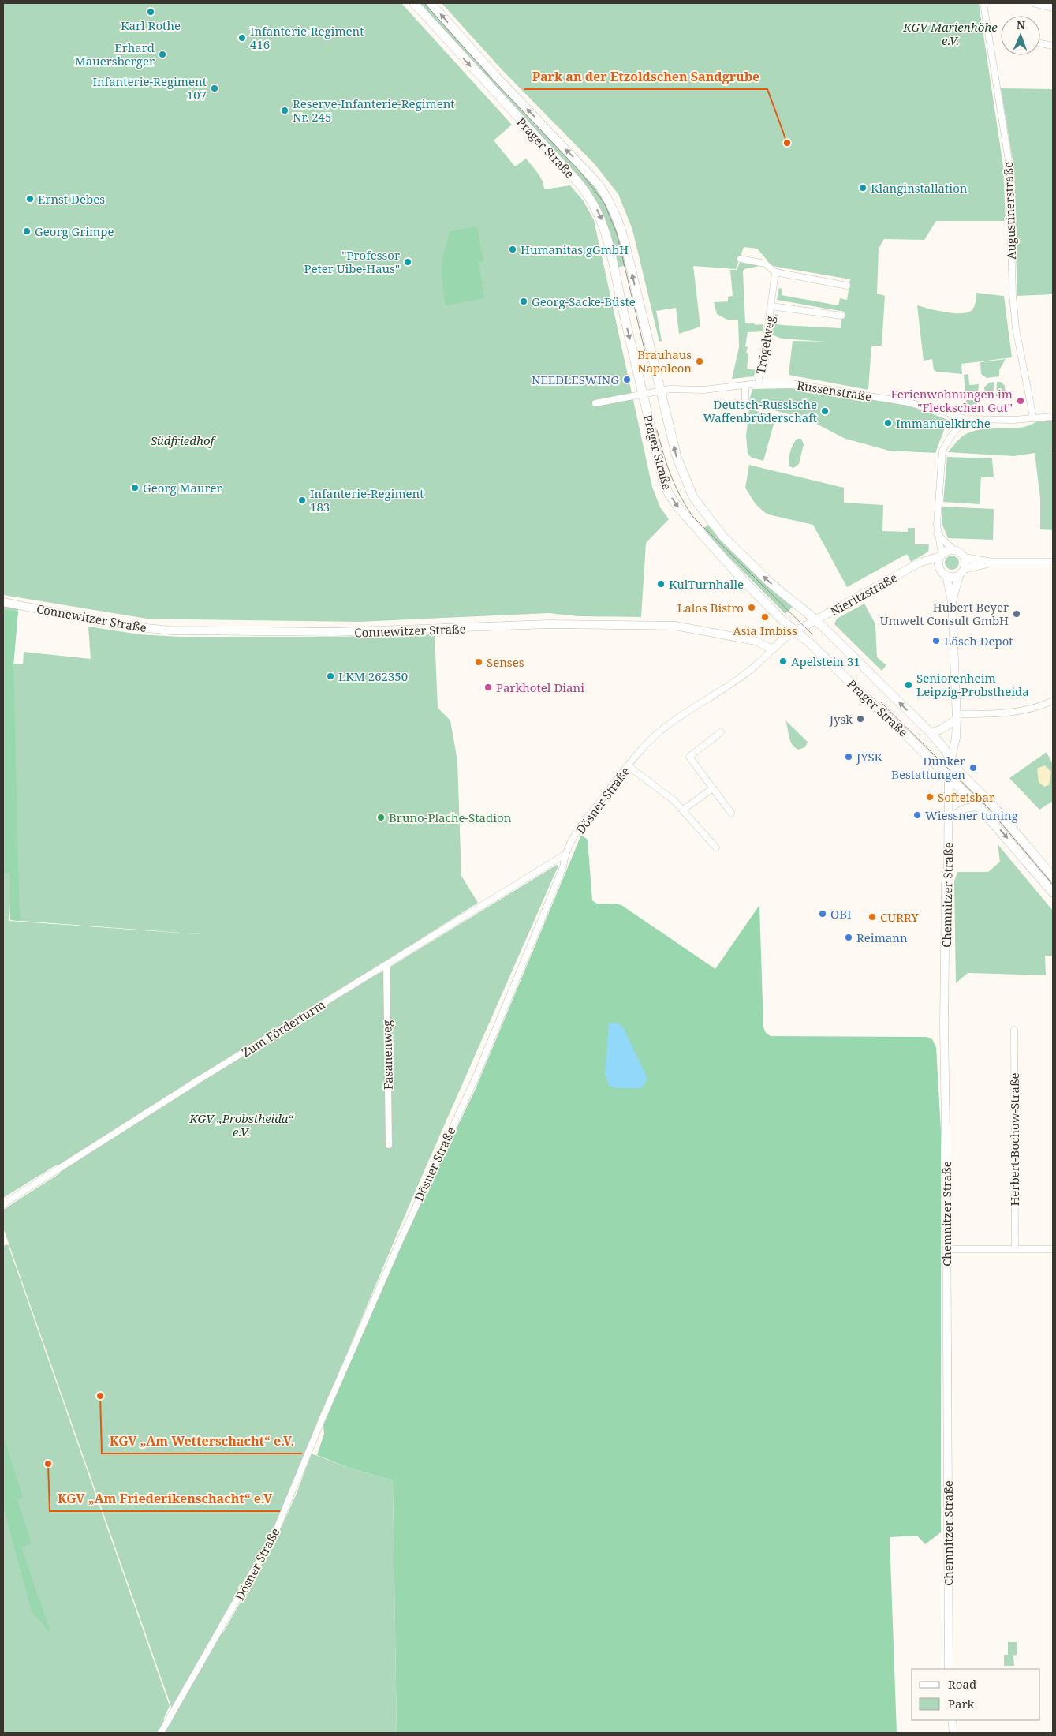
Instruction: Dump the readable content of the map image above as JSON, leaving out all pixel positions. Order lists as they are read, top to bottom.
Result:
{
  "streets": {
    "main road": ["Prager Straße"],
    "street": [
      "Augustinerstraße",
      "Trögelweg",
      "Russenstraße",
      "Nieritzstraße",
      "Connewitzer Straße",
      "Dösner Straße",
      "Chemnitzer Straße",
      "Zum Förderturm",
      "Fasanenweg",
      "Herbert-Bochow-Straße"
    ]
  },
  "crossings": [
    ["Prager Straße", "Russenstraße"],
    ["Prager Straße", "Nieritzstraße"],
    ["Prager Straße", "Chemnitzer Straße"],
    ["Augustinerstraße", "Russenstraße"],
    ["Trögelweg", "Russenstraße"],
    ["Connewitzer Straße", "Dösner Straße"],
    ["Dösner Straße", "Zum Förderturm"],
    ["Zum Förderturm", "Fasanenweg"]
  ],
  "parks": ["KGV Marienhöhe e.V.", "Südfriedhof", "KGV „Probstheida“ e.V."],
  "places": [
    "Karl Rothe",
    "Infanterie-Regiment 416",
    "Erhard Mauersberger",
    "Infanterie-Regiment 107",
    "Reserve-Infanterie-Regiment Nr. 245",
    "Park an der Etzoldschen Sandgrube",
    "Klanginstallation",
    "Ernst Debes",
    "Georg Grimpe",
    "Humanitas gGmbH",
    "\"Professor Peter Uibe-Haus\"",
    "Georg-Sacke-Büste",
    "Brauhaus Napoleon",
    "NEEDLESWING",
    "Ferienwohnungen im \"Fleckschen Gut\"",
    "Deutsch-Russische Waffenbrüderschaft",
    "Immanuelkirche",
    "Georg Maurer",
    "Infanterie-Regiment 183",
    "KulTurnhalle",
    "Lalos Bistro",
    "Hubert Beyer Umwelt Consult GmbH",
    "Asia Imbiss",
    "Lösch Depot",
    "Apelstein 31",
    "Senses",
    "LKM 262350",
    "Seniorenheim Leipzig-Probstheida",
    "Parkhotel Diani",
    "Jysk",
    "JYSK",
    "Dunker Bestattungen",
    "Softeisbar",
    "Wiessner tuning",
    "Bruno-Plache-Stadion",
    "OBI",
    "CURRY",
    "Reimann",
    "KGV „Am Wetterschacht“ e.V.",
    "KGV „Am Friederikenschacht“ e.V"
  ],
  "legend": ["Road", "Park"],
  "north": "top"
}
